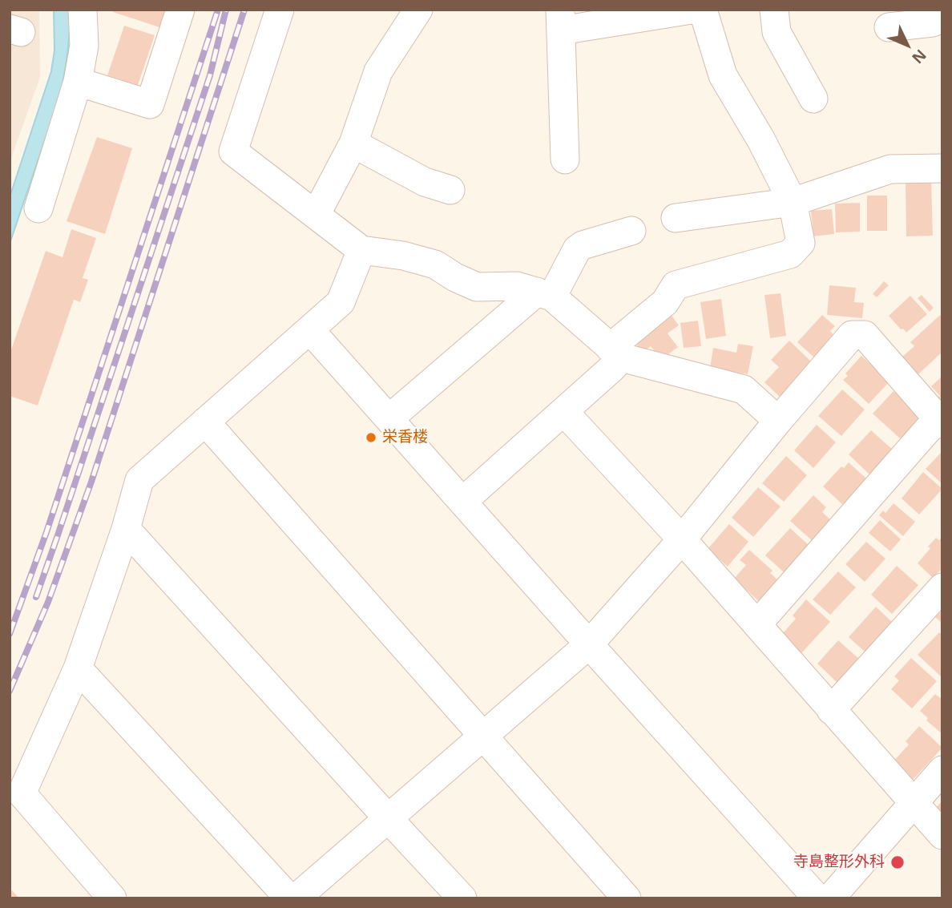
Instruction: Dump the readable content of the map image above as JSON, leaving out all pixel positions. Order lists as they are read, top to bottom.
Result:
{
  "places": ["栄香楼", "寺島整形外科"],
  "north": "bottom right"
}
